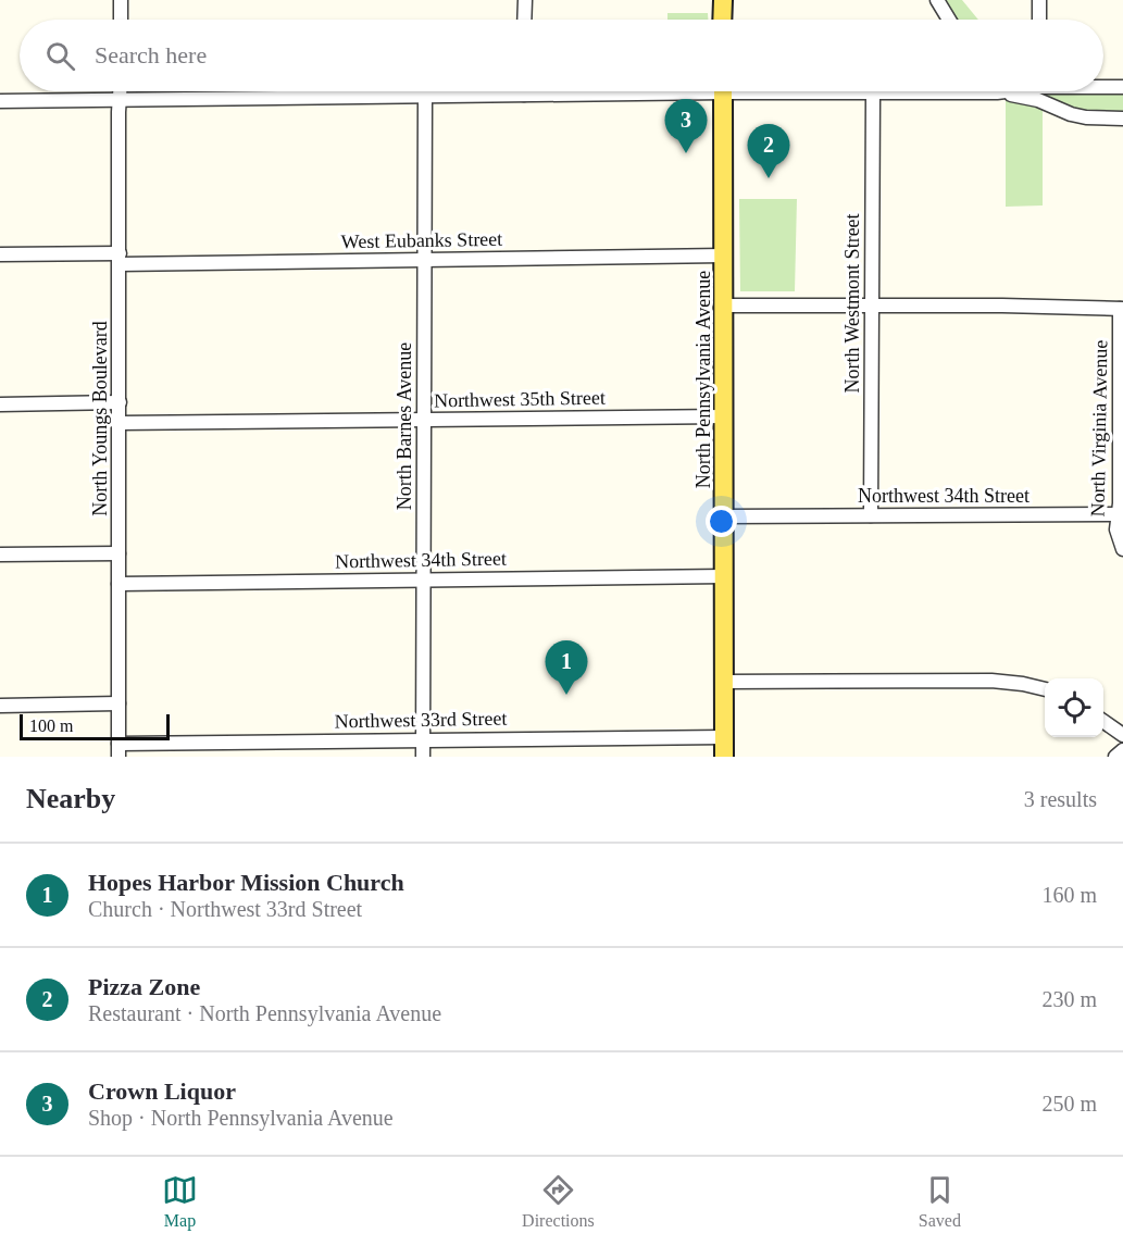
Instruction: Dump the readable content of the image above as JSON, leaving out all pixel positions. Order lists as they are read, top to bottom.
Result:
{
  "streets": {
    "main road": ["North Pennsylvania Avenue"],
    "street": [
      "West Eubanks Street",
      "North Westmont Street",
      "Northwest 35th Street",
      "North Youngs Boulevard",
      "North Barnes Avenue",
      "North Virginia Avenue",
      "Northwest 34th Street",
      "Northwest 33rd Street"
    ]
  },
  "crossings": [
    ["West Eubanks Street", "North Pennsylvania Avenue"],
    ["West Eubanks Street", "North Youngs Boulevard"],
    ["West Eubanks Street", "North Barnes Avenue"],
    ["North Westmont Street", "Northwest 34th Street"],
    ["North Pennsylvania Avenue", "Northwest 35th Street"],
    ["North Pennsylvania Avenue", "Northwest 34th Street"],
    ["North Pennsylvania Avenue", "Northwest 33rd Street"],
    ["Northwest 35th Street", "North Youngs Boulevard"],
    ["Northwest 35th Street", "North Barnes Avenue"],
    ["North Youngs Boulevard", "Northwest 34th Street"],
    ["North Youngs Boulevard", "Northwest 33rd Street"],
    ["North Barnes Avenue", "Northwest 34th Street"],
    ["North Barnes Avenue", "Northwest 33rd Street"],
    ["North Virginia Avenue", "Northwest 34th Street"]
  ],
  "scale_bar": "100 m",
  "page": {
    "search": "Search here",
    "pins": ["3", "2", "1"],
    "scale": "100 m",
    "heading": ["Nearby", "3 results"],
    "list": [
      {
        "mark": "1",
        "name": "Hopes Harbor Mission Church",
        "note": "Church · Northwest 33rd Street",
        "value": "160 m"
      },
      {
        "mark": "2",
        "name": "Pizza Zone",
        "note": "Restaurant · North Pennsylvania Avenue",
        "value": "230 m"
      },
      {
        "mark": "3",
        "name": "Crown Liquor",
        "note": "Shop · North Pennsylvania Avenue",
        "value": "250 m"
      }
    ],
    "nav": ["Map", "Directions", "Saved"]
  }
}
